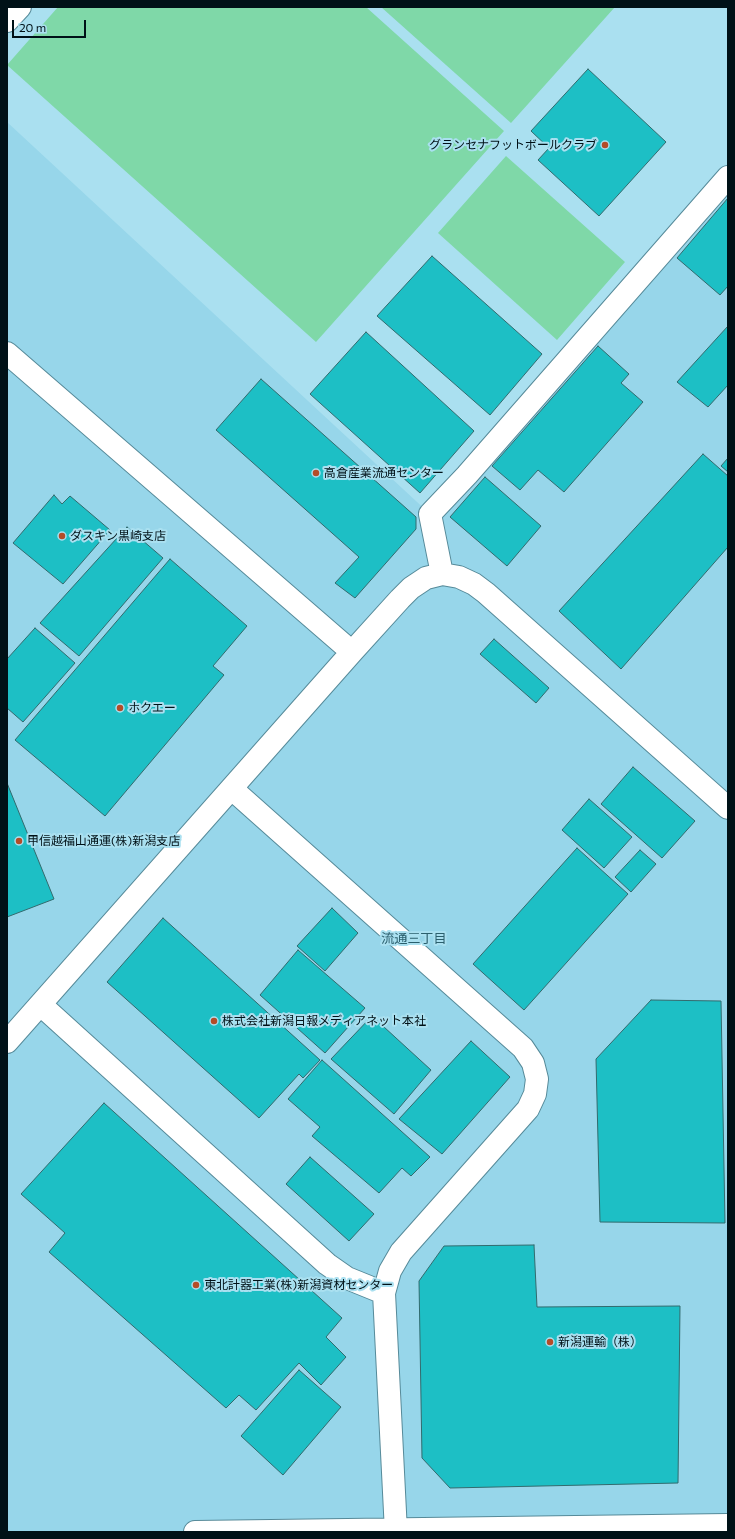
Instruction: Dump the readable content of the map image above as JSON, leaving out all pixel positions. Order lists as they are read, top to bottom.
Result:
{
  "districts": ["流通三丁目"],
  "places": [
    "グランセナフットボールクラブ",
    "高倉産業流通センター",
    "ダスキン黒崎支店",
    "ホクエー",
    "甲信越福山通運(株)新潟支店",
    "株式会社新潟日報メディアネット本社",
    "東北計器工業(株)新潟資材センター",
    "新潟運輸（株）"
  ],
  "scale_bar": "20 m"
}
